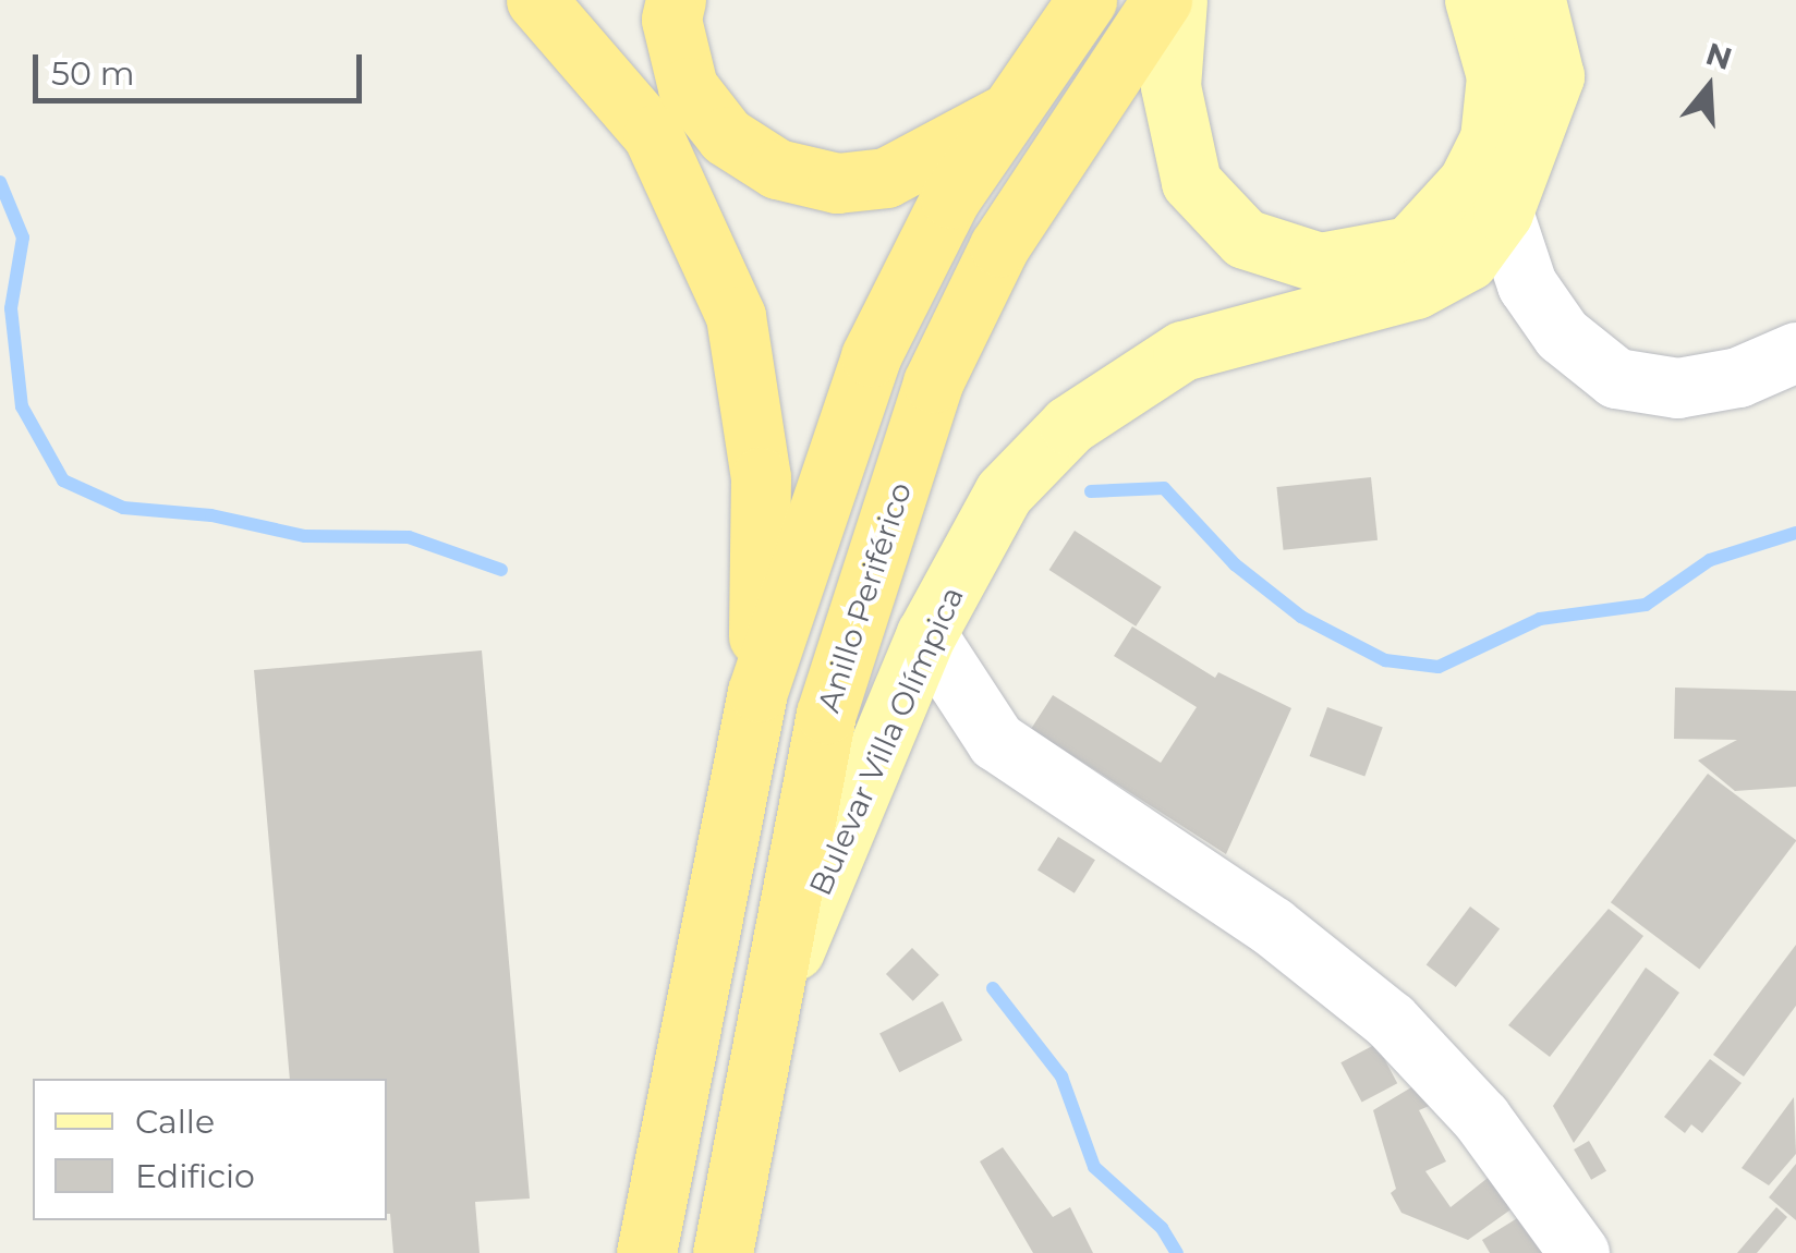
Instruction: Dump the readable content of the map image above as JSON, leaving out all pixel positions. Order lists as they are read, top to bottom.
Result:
{
  "streets": {
    "highway": ["Anillo Periférico"],
    "main road": ["Bulevar Villa Olímpica"]
  },
  "crossings": [
    ["Anillo Periférico", "Bulevar Villa Olímpica"]
  ],
  "legend": ["Calle", "Edificio"],
  "scale_bar": "50 m",
  "north": "top"
}
